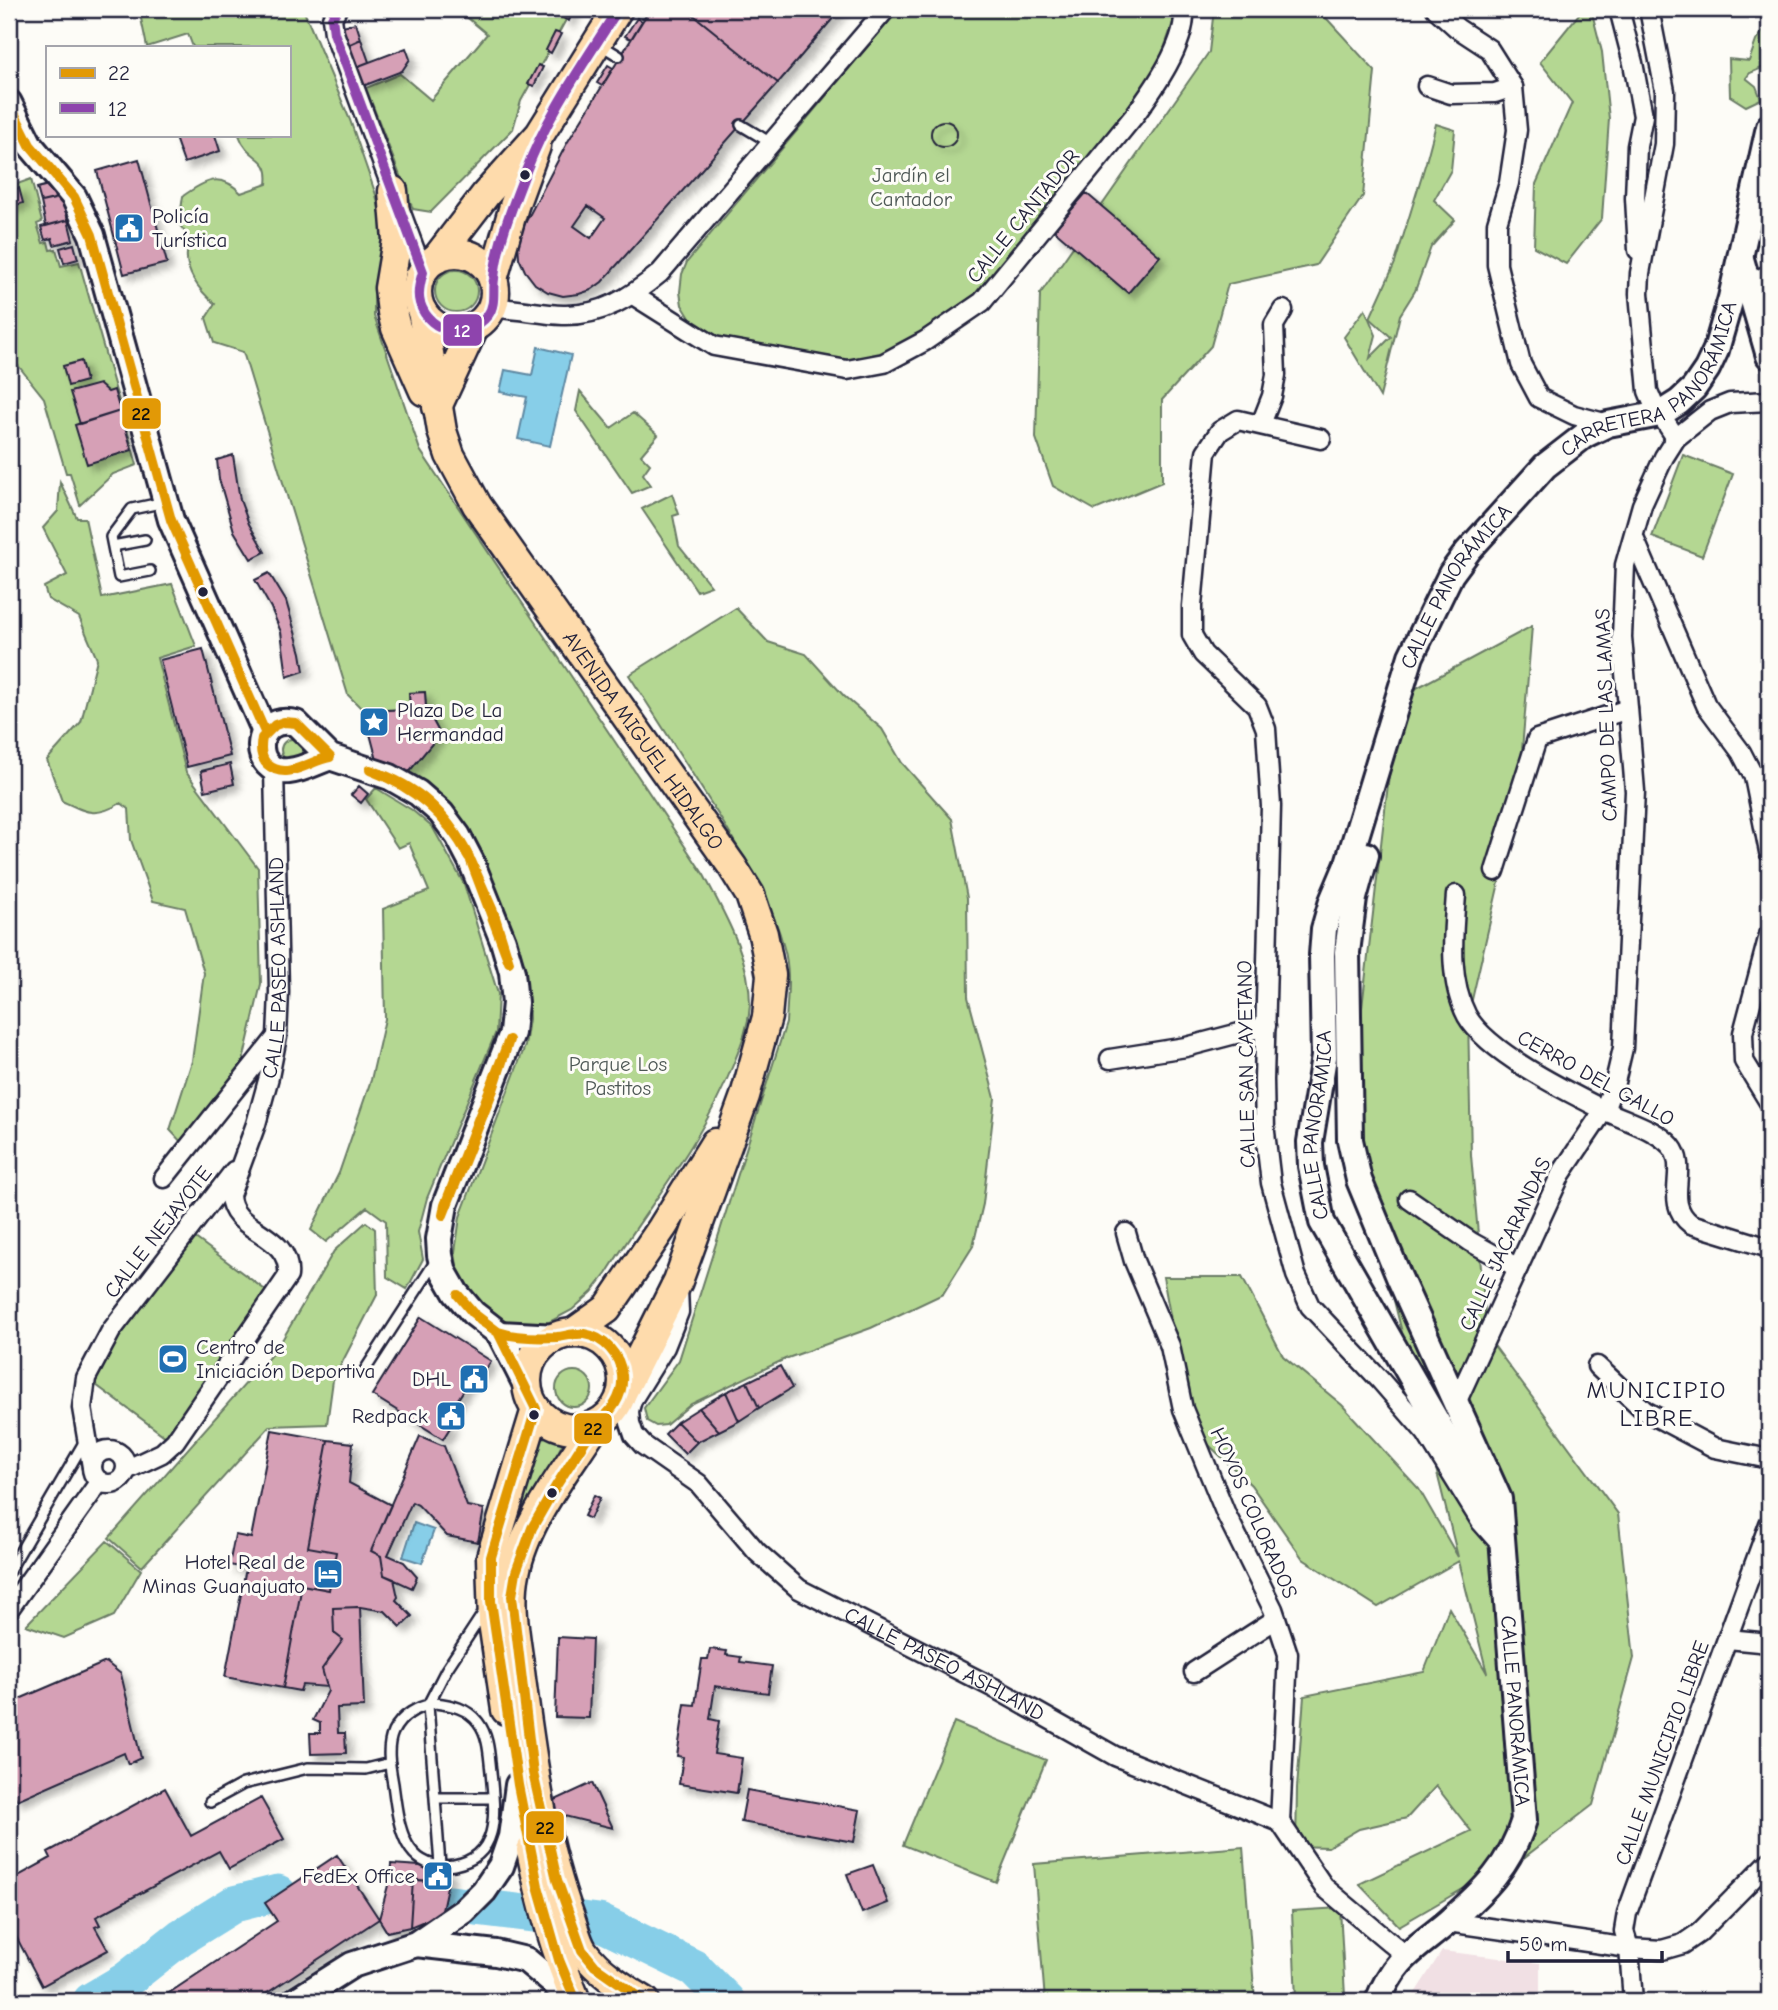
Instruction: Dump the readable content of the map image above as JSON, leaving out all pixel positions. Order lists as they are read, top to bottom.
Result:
{
  "streets": {
    "main road": ["AVENIDA MIGUEL HIDALGO"],
    "street": [
      "CALLE CANTADOR",
      "CARRETERA PANORÁMICA",
      "CALLE PANORÁMICA",
      "CAMPO DE LAS LAMAS",
      "CALLE PASEO ASHLAND",
      "CALLE SAN CAYETANO",
      "CERRO DEL GALLO",
      "CALLE NEJAYOTE",
      "CALLE JACARANDAS",
      "HOYOS COLORADOS",
      "CALLE MUNICIPIO LIBRE"
    ]
  },
  "crossings": [
    ["CARRETERA PANORÁMICA", "CALLE PANORÁMICA"],
    ["CALLE PANORÁMICA", "CALLE SAN CAYETANO"],
    ["CALLE PANORÁMICA", "CALLE JACARANDAS"],
    ["CAMPO DE LAS LAMAS", "CERRO DEL GALLO"],
    ["CAMPO DE LAS LAMAS", "CALLE JACARANDAS"],
    ["CALLE PASEO ASHLAND", "CALLE NEJAYOTE"],
    ["CALLE PASEO ASHLAND", "HOYOS COLORADOS"],
    ["CERRO DEL GALLO", "CALLE JACARANDAS"]
  ],
  "districts": ["MUNICIPIO LIBRE"],
  "parks": ["Jardín el Cantador", "Parque Los Pastitos"],
  "places": {
    "public building": [
      "Policía Turística",
      "DHL",
      "Redpack",
      "FedEx Office"
    ],
    "place": ["Plaza De La Hermandad"],
    "sports": ["Centro de Iniciación Deportiva"],
    "hotel": ["Hotel Real de Minas Guanajuato"]
  },
  "lines": ["transit line 12", "transit line 22"],
  "legend": ["22", "12"],
  "scale_bar": "50 m"
}
